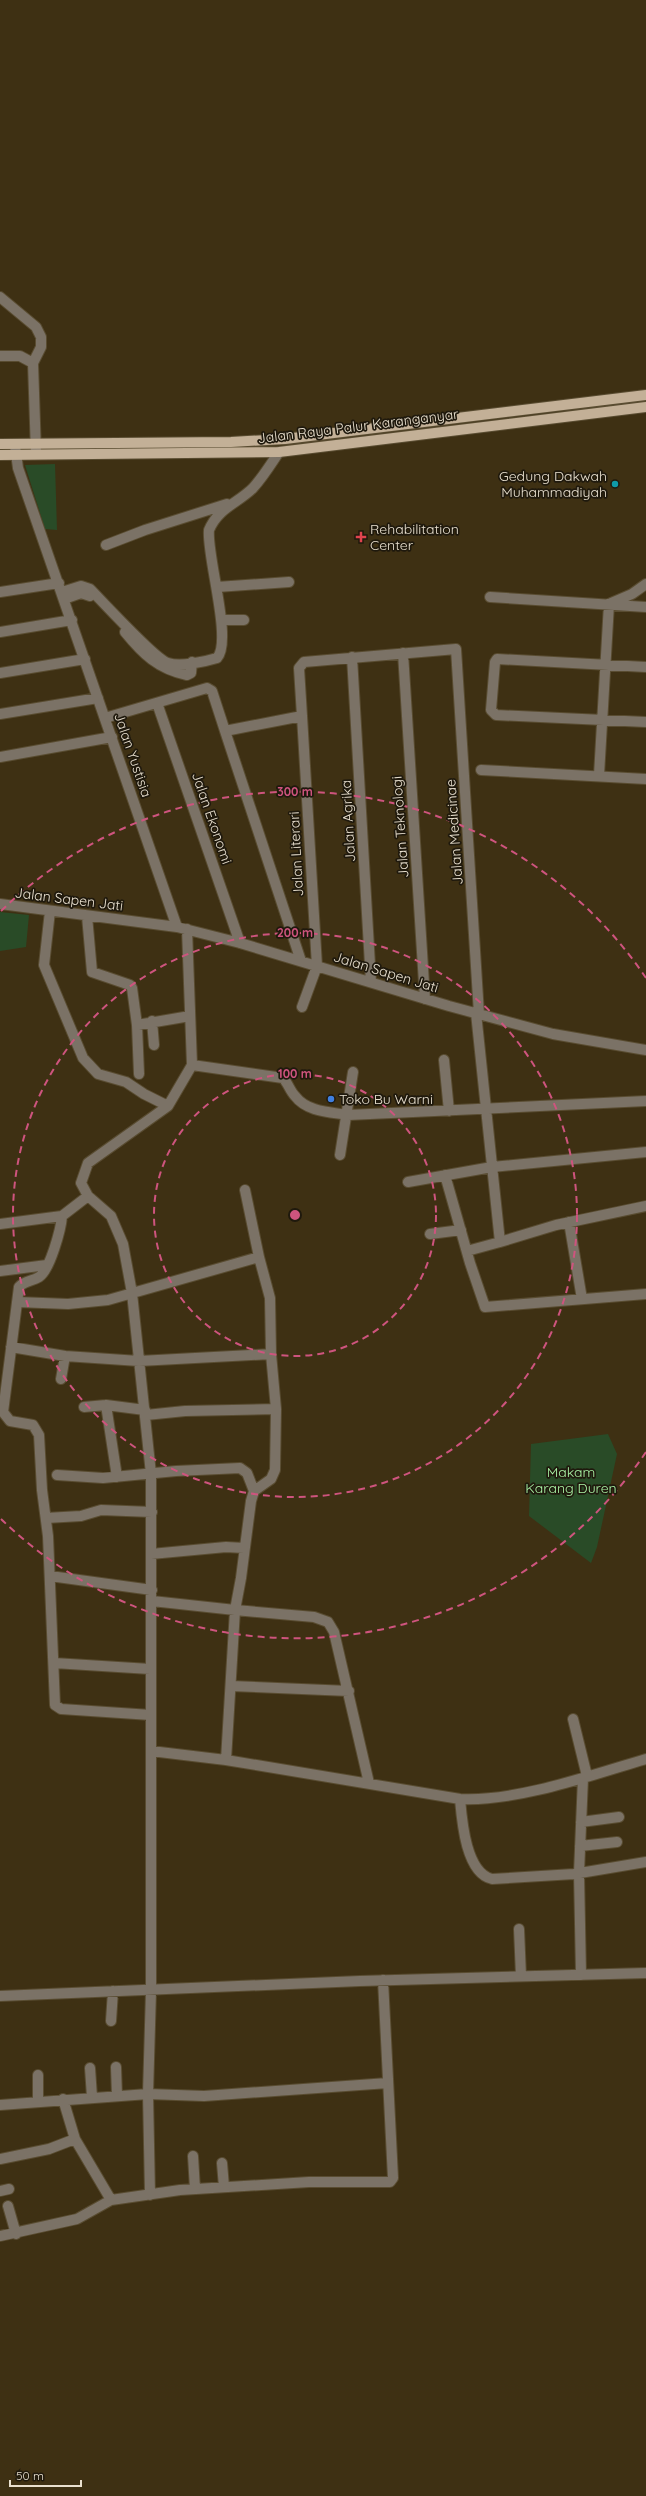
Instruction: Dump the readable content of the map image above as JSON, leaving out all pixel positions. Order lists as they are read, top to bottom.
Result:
{
  "streets": {
    "main road": ["Jalan Raya Palur Karanganyar"],
    "street": [
      "Jalan Yustisia",
      "Jalan Ekonomi",
      "Jalan Agrika",
      "Jalan Teknologi",
      "Jalan Medicinae",
      "Jalan Literari",
      "Jalan Sapen Jati"
    ]
  },
  "crossings": [
    ["Jalan Raya Palur Karanganyar", "Jalan Yustisia"],
    ["Jalan Yustisia", "Jalan Sapen Jati"],
    ["Jalan Ekonomi", "Jalan Sapen Jati"],
    ["Jalan Agrika", "Jalan Literari"],
    ["Jalan Agrika", "Jalan Sapen Jati"],
    ["Jalan Teknologi", "Jalan Medicinae"],
    ["Jalan Teknologi", "Jalan Sapen Jati"],
    ["Jalan Medicinae", "Jalan Sapen Jati"],
    ["Jalan Literari", "Jalan Sapen Jati"]
  ],
  "parks": ["Makam Karang Duren"],
  "places": {
    "other": ["Gedung Dakwah Muhammadiyah", "Toko Bu Warni"],
    "health": ["Rehabilitation Center"]
  },
  "scale_bar": "50 m",
  "rings": ["300 m", "200 m", "100 m"]
}
